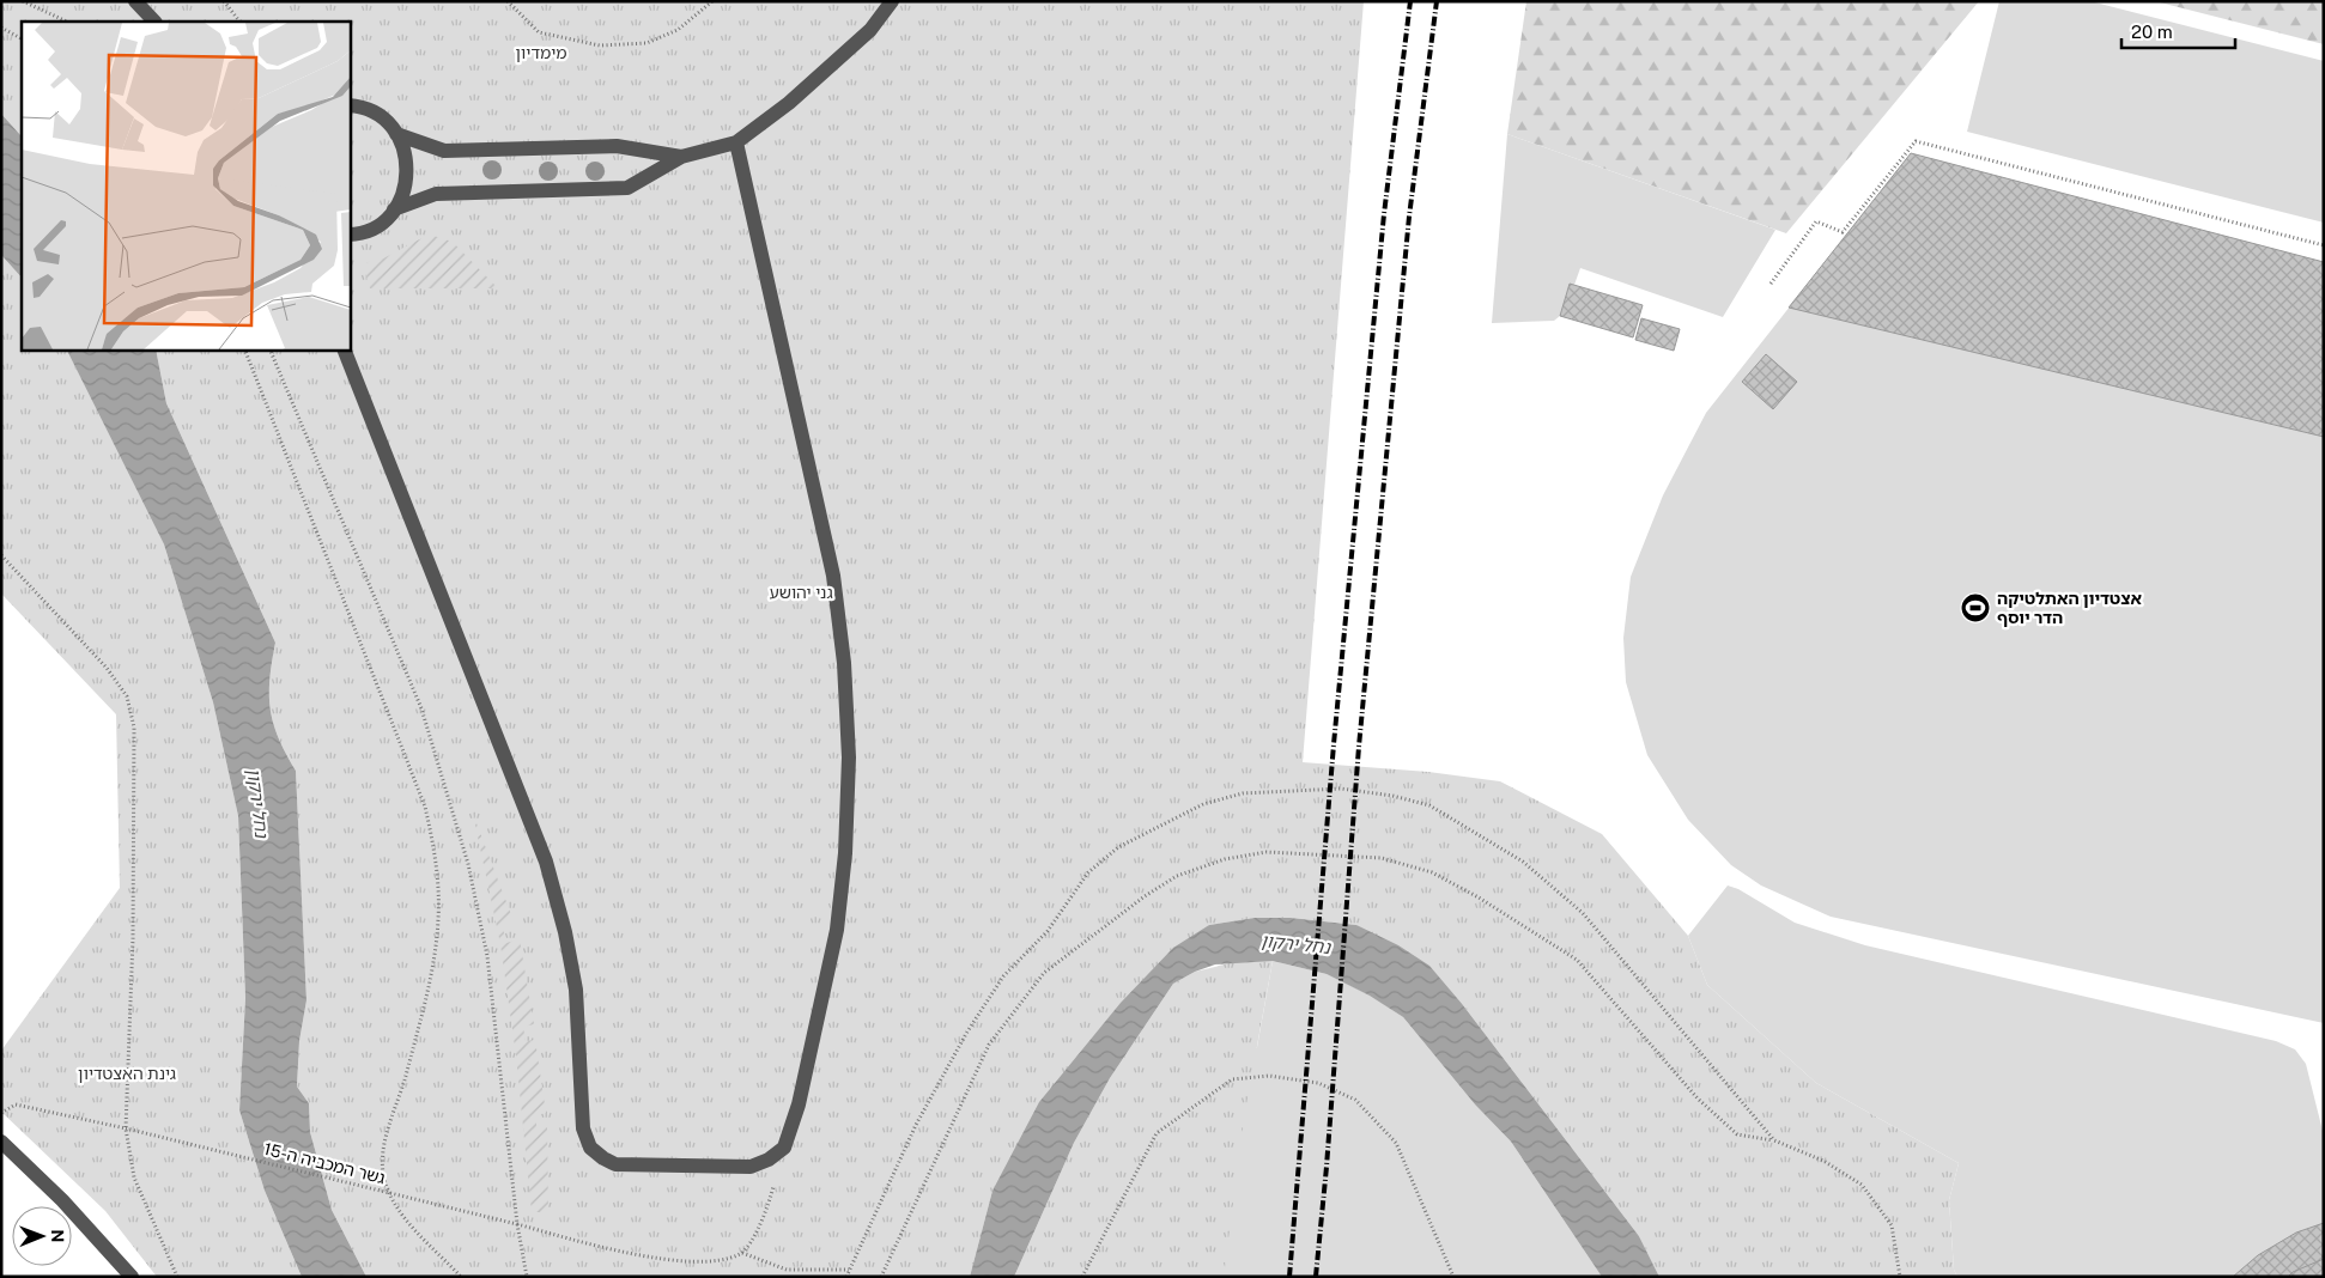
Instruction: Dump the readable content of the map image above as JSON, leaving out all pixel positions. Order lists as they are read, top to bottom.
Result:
{
  "streets": {
    "path": ["גשר המכביה ה-15"]
  },
  "water": ["נחל ירקון"],
  "parks": ["מימדיון", "גני יהושע", "גינת האצטדיון"],
  "places": {
    "sports": ["אצטדיון האתלטיקה הדר יוסף"]
  },
  "scale_bar": "20 m",
  "north": "right"
}
